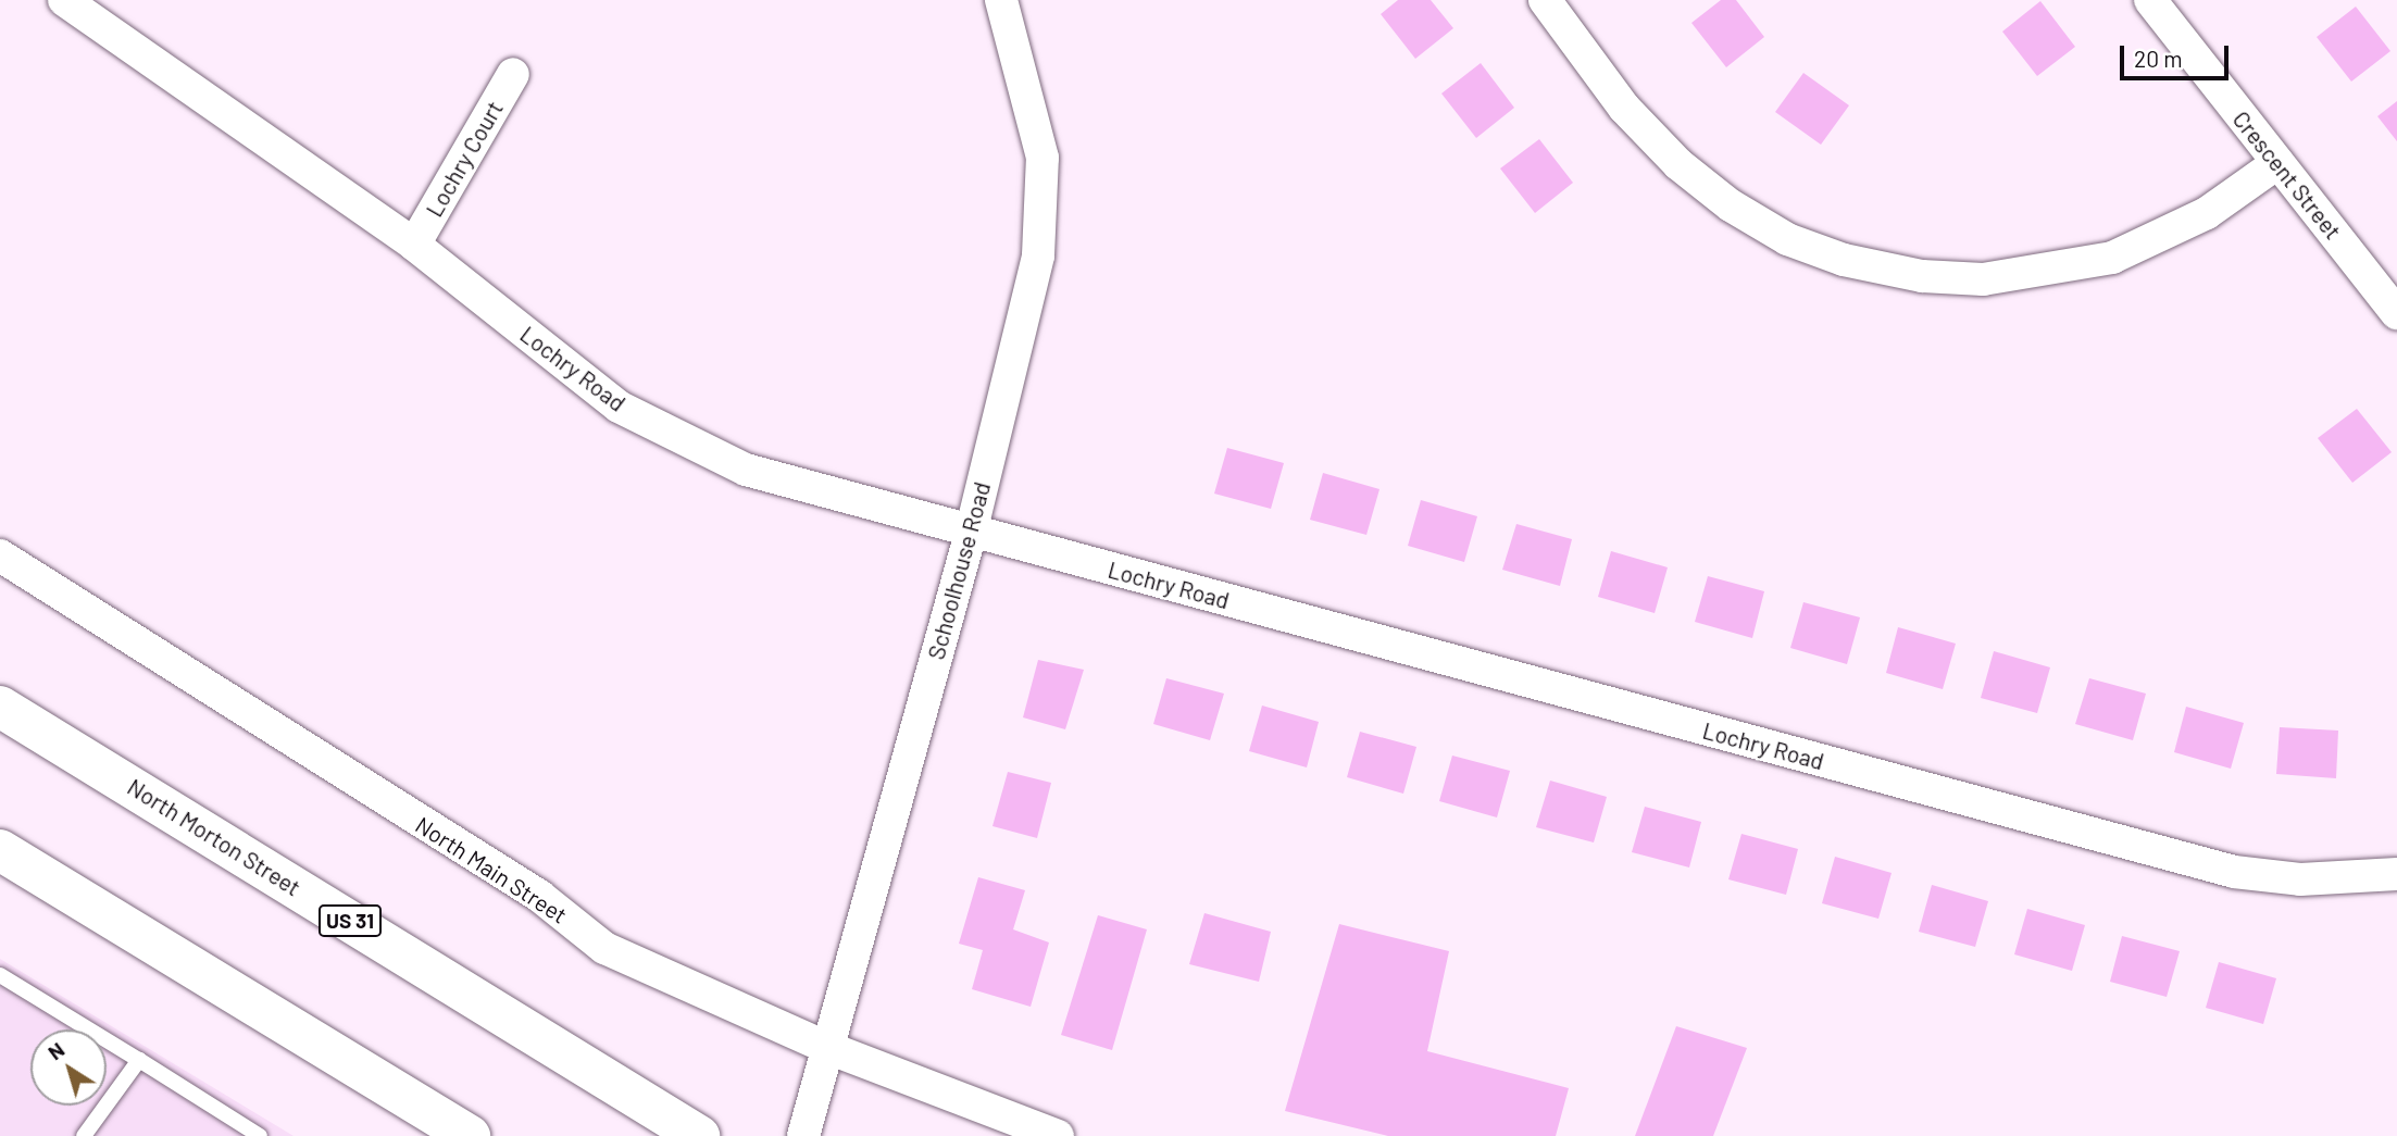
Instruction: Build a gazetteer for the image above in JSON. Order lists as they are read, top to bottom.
{
  "streets": {
    "main road": ["North Morton Street", "US 31"],
    "street": [
      "Lochry Court",
      "Crescent Street",
      "Lochry Road",
      "Schoolhouse Road",
      "North Main Street"
    ]
  },
  "crossings": [
    ["Lochry Court", "Lochry Road"],
    ["Lochry Road", "Schoolhouse Road"],
    ["Schoolhouse Road", "North Main Street"]
  ],
  "scale_bar": "20 m",
  "north": "top left"
}
